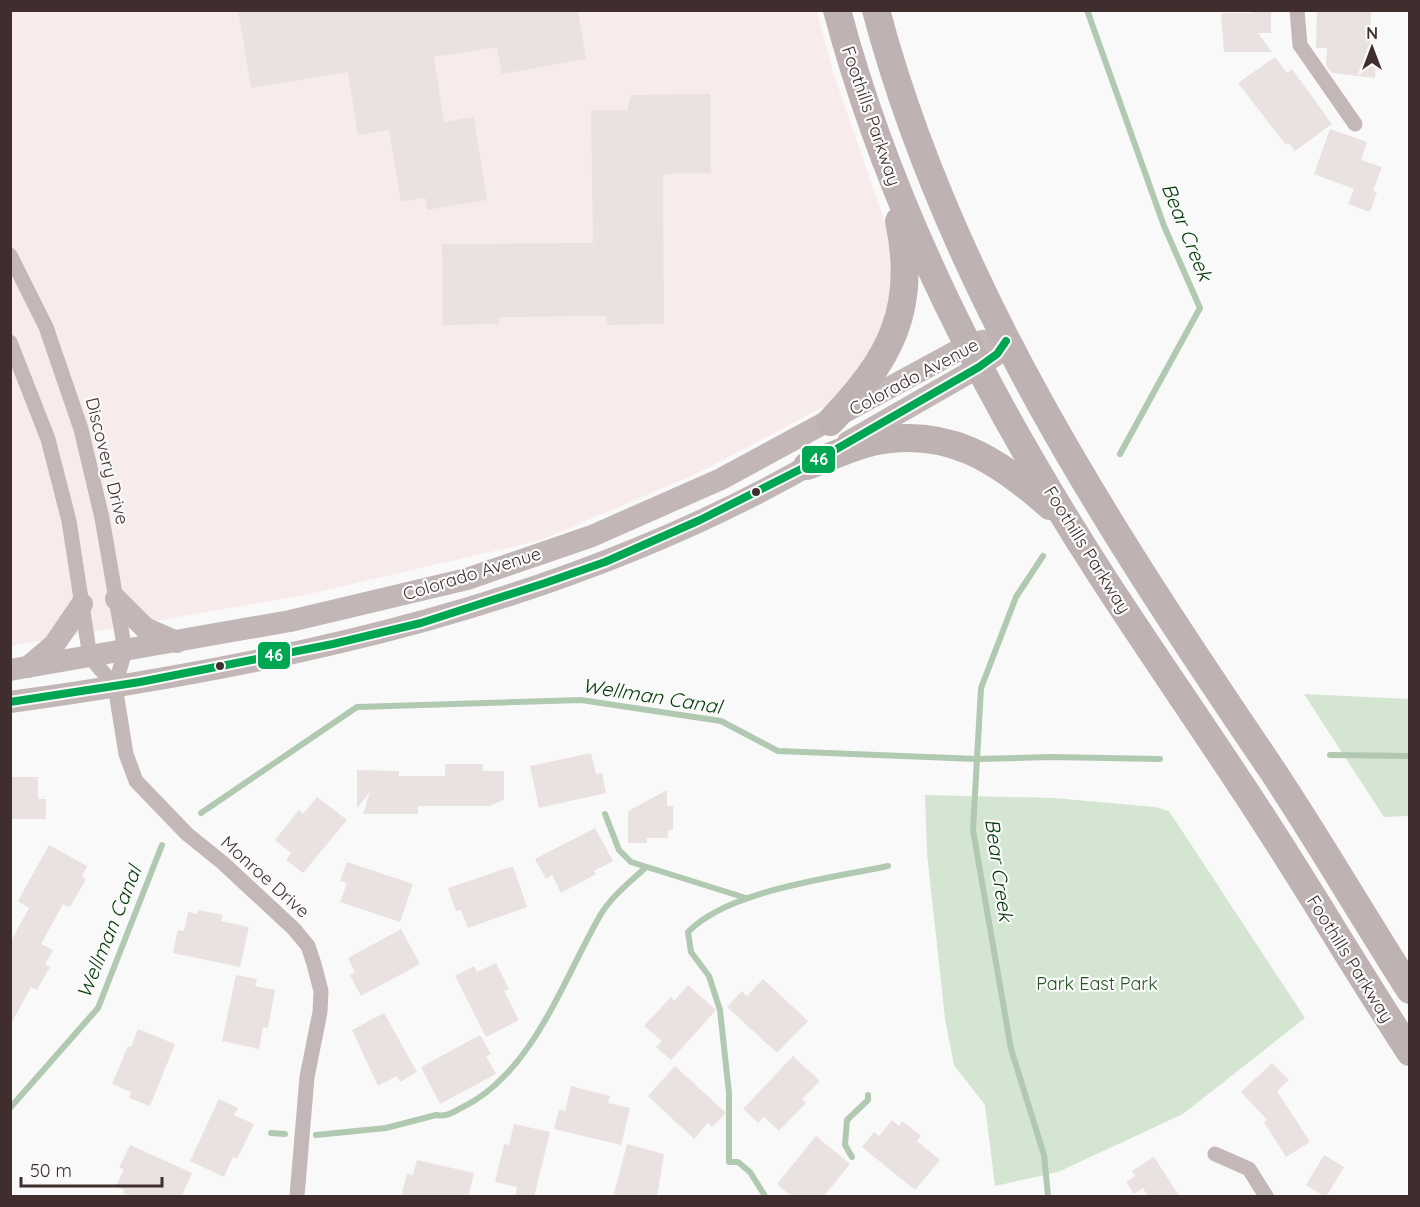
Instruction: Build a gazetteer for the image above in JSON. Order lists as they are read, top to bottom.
{
  "streets": {
    "highway": ["Foothills Parkway"],
    "main road": ["Colorado Avenue"],
    "street": ["Discovery Drive", "Monroe Drive"]
  },
  "crossings": [
    ["Foothills Parkway", "Colorado Avenue"],
    ["Colorado Avenue", "Discovery Drive"],
    ["Colorado Avenue", "Monroe Drive"],
    ["Discovery Drive", "Monroe Drive"]
  ],
  "water": ["Bear Creek", "Wellman Canal"],
  "parks": ["Park East Park"],
  "lines": ["transit line 46"],
  "scale_bar": "50 m",
  "north": "top"
}
